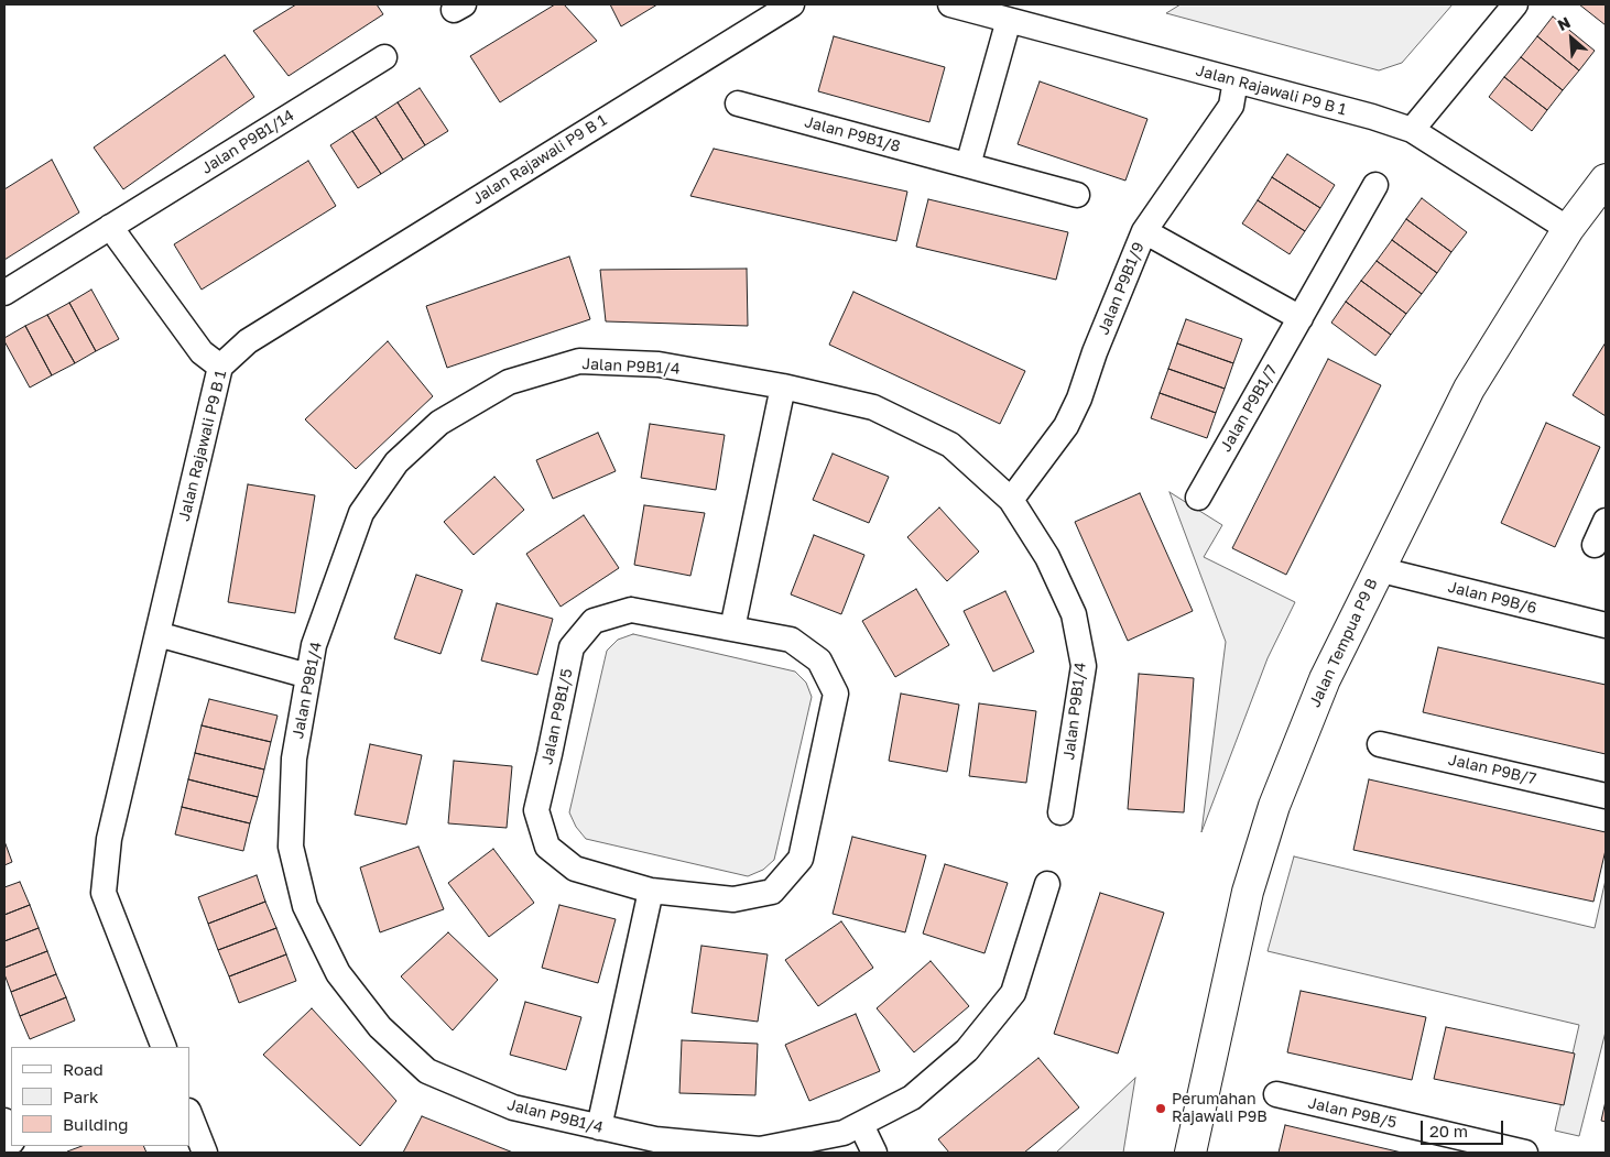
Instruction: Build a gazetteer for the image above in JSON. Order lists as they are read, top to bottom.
{
  "streets": {
    "street": [
      "Jalan Rajawali P9 B 1",
      "Jalan P9B1/8",
      "Jalan P9B1/14",
      "Jalan P9B1/9",
      "Jalan P9B1/4",
      "Jalan P9B1/7",
      "Jalan P9B/6",
      "Jalan Tempua P9 B",
      "Jalan P9B1/5",
      "Jalan P9B/7",
      "Jalan P9B/5"
    ]
  },
  "crossings": [
    ["Jalan Rajawali P9 B 1", "Jalan P9B1/9"],
    ["Jalan Rajawali P9 B 1", "Jalan Tempua P9 B"],
    ["Jalan P9B1/9", "Jalan P9B1/4"],
    ["Jalan P9B/6", "Jalan Tempua P9 B"]
  ],
  "places": ["Perumahan Rajawali P9B"],
  "legend": ["Road", "Park", "Building"],
  "scale_bar": "20 m",
  "north": "top left"
}
